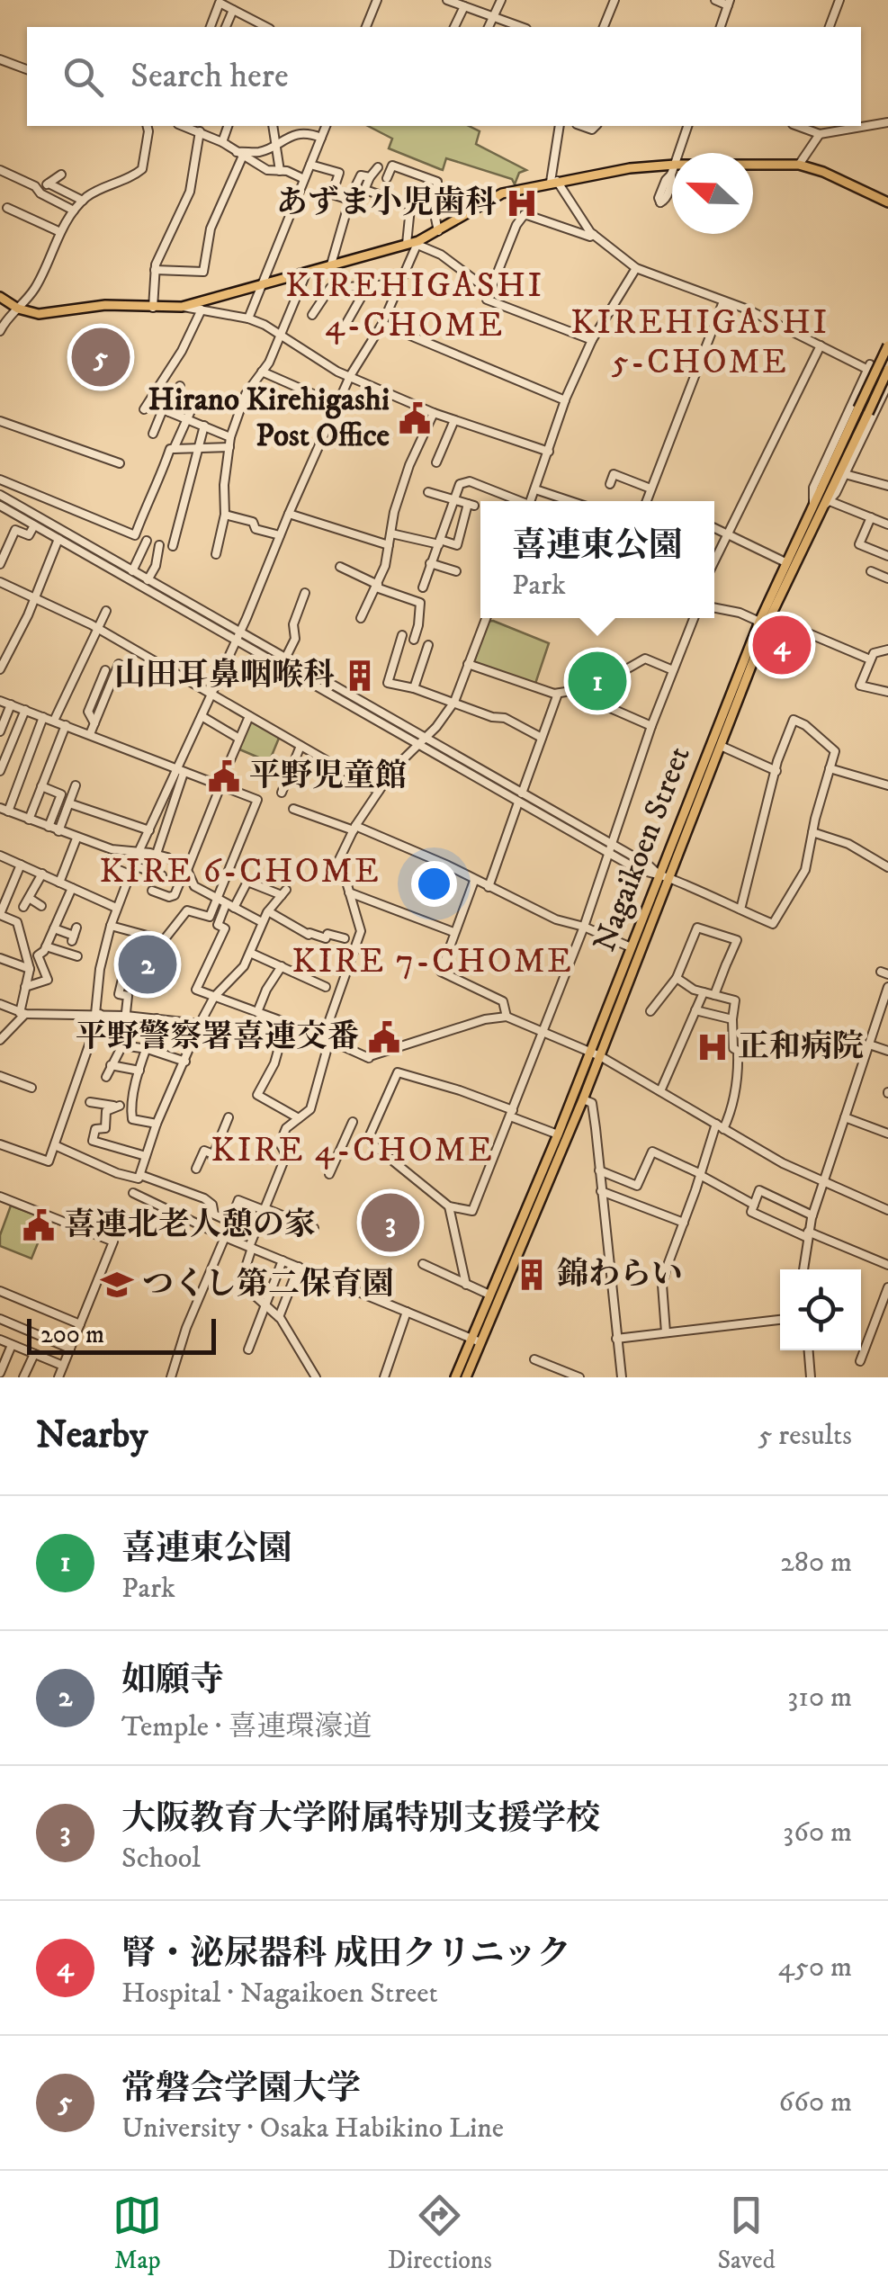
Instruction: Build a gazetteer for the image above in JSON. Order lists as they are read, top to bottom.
{
  "streets": {
    "main road": ["Nagaikoen Street"]
  },
  "districts": [
    "KIREHIGASHI 4-CHOME",
    "KIREHIGASHI 5-CHOME",
    "KIRE 6-CHOME",
    "KIRE 7-CHOME",
    "KIRE 4-CHOME"
  ],
  "places": {
    "hospital": ["あずま小児歯科", "正和病院"],
    "public building": [
      "Hirano Kirehigashi Post Office",
      "平野児童館",
      "平野警察署喜連交番",
      "喜連北老人憩の家"
    ],
    "building": ["山田耳鼻咽喉科", "錦わらい"],
    "school or university": ["つくし第二保育園"]
  },
  "scale_bar": "200 m",
  "north": "left",
  "page": {
    "search": "Search here",
    "pins": [
      "5",
      "4",
      "1",
      "2",
      "3"
    ],
    "popup": ["喜連東公園", "Park"],
    "scale": "200 m",
    "heading": ["Nearby", "5 results"],
    "list": [
      {
        "mark": "1",
        "name": "喜連東公園",
        "note": "Park",
        "value": "280 m"
      },
      {
        "mark": "2",
        "name": "如願寺",
        "note": "Temple · 喜連環濠道",
        "value": "310 m"
      },
      {
        "mark": "3",
        "name": "大阪教育大学附属特別支援学校",
        "note": "School",
        "value": "360 m"
      },
      {
        "mark": "4",
        "name": "腎・泌尿器科 成田クリニック",
        "note": "Hospital · Nagaikoen Street",
        "value": "450 m"
      },
      {
        "mark": "5",
        "name": "常磐会学園大学",
        "note": "University · Osaka Habikino Line",
        "value": "660 m"
      }
    ],
    "nav": ["Map", "Directions", "Saved"]
  }
}
